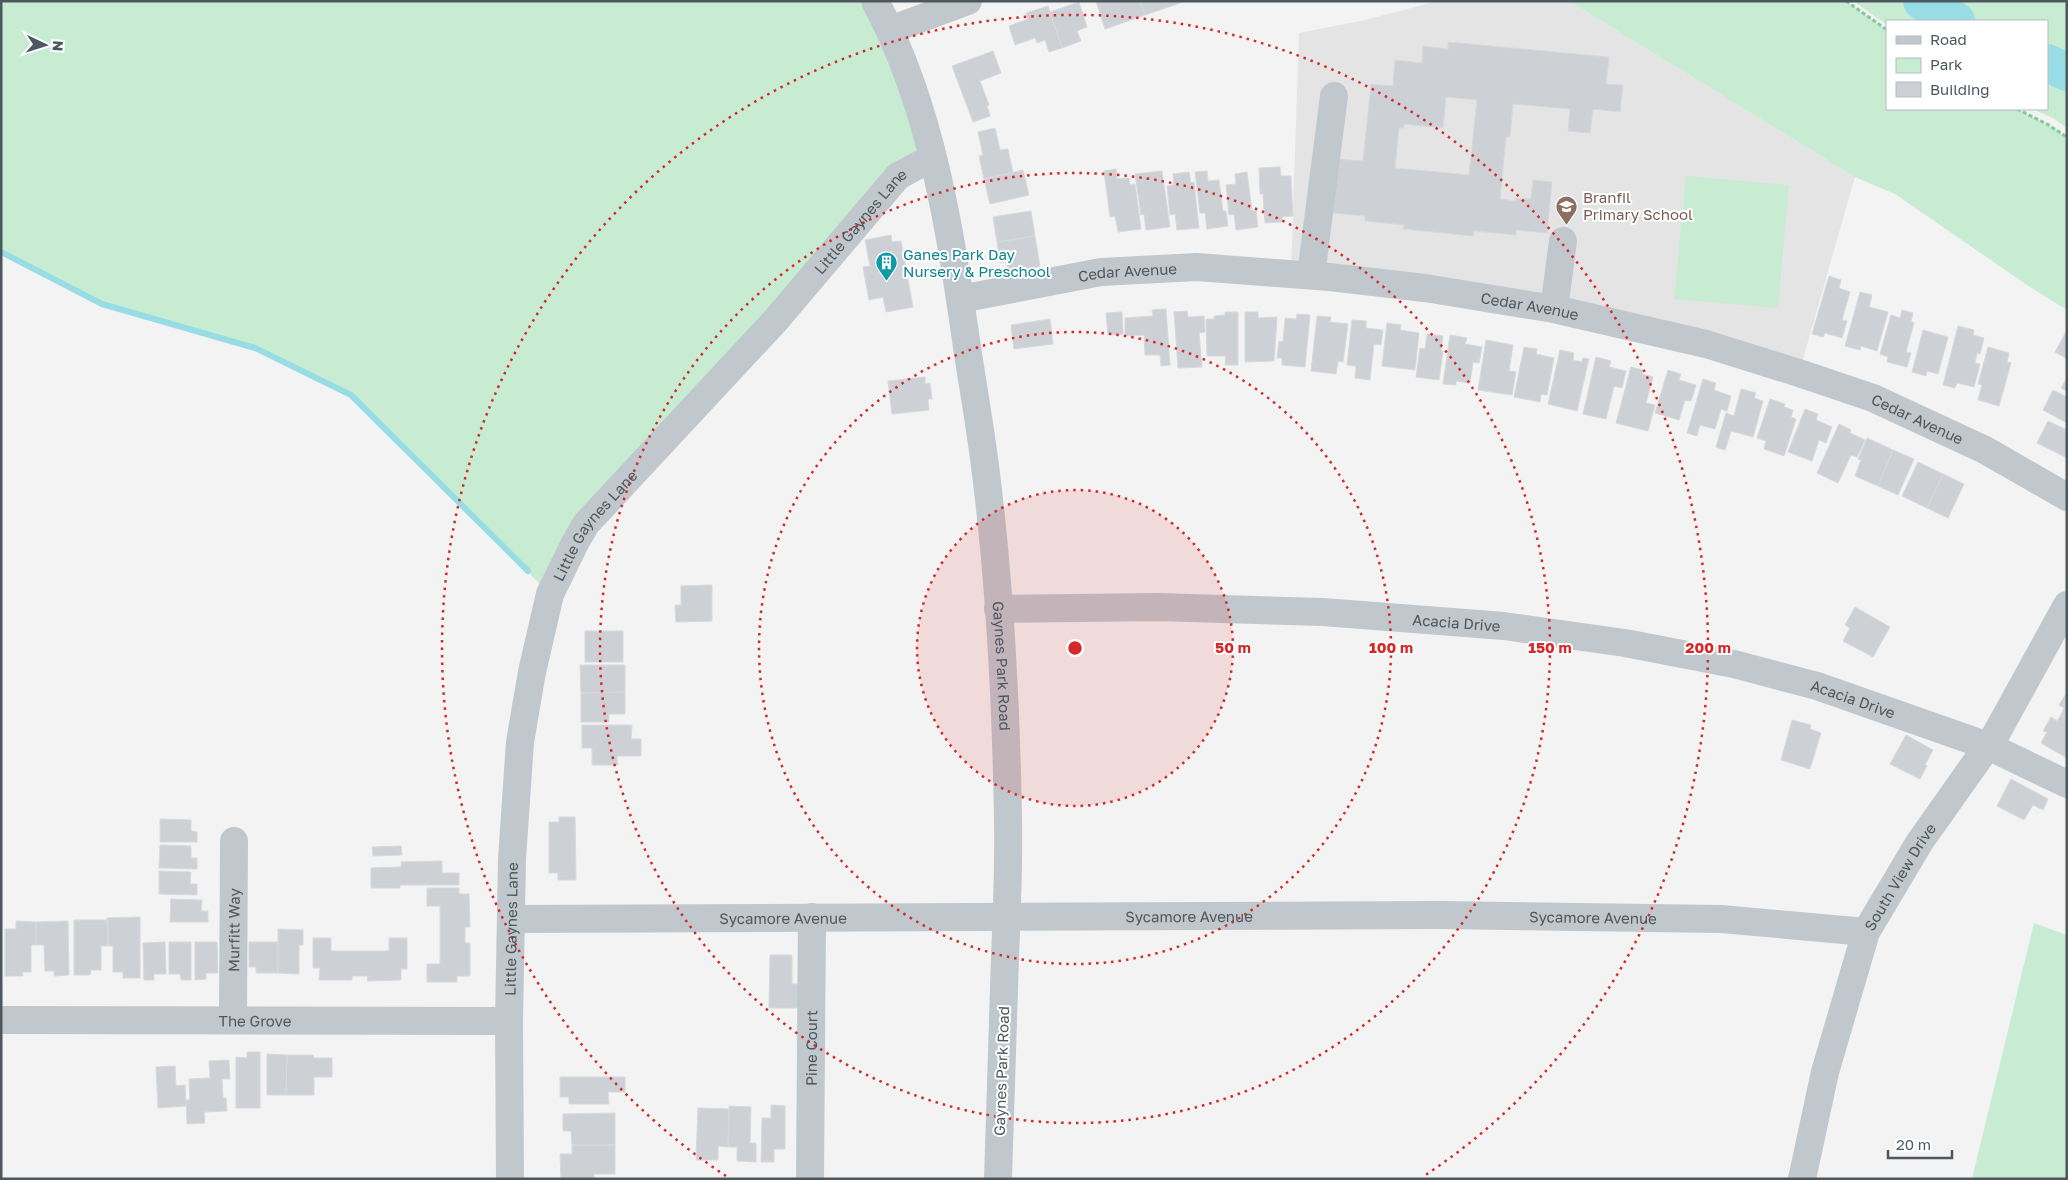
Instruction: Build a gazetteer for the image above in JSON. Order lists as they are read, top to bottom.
{
  "streets": {
    "street": [
      "Little Gaynes Lane",
      "Cedar Avenue",
      "Acacia Drive",
      "Gaynes Park Road",
      "South View Drive",
      "Sycamore Avenue",
      "Murfitt Way",
      "The Grove",
      "Pine Court"
    ]
  },
  "crossings": [
    ["Little Gaynes Lane", "Gaynes Park Road"],
    ["Little Gaynes Lane", "Sycamore Avenue"],
    ["Little Gaynes Lane", "The Grove"],
    ["Cedar Avenue", "Gaynes Park Road"],
    ["Acacia Drive", "Gaynes Park Road"],
    ["Acacia Drive", "South View Drive"],
    ["Gaynes Park Road", "Sycamore Avenue"],
    ["South View Drive", "Sycamore Avenue"],
    ["Sycamore Avenue", "Pine Court"],
    ["Murfitt Way", "The Grove"]
  ],
  "places": {
    "school or university": ["Branfil Primary School"],
    "building": ["Ganes Park Day Nursery & Preschool"]
  },
  "legend": ["Road", "Park", "Building"],
  "scale_bar": "20 m",
  "north": "right",
  "rings": [
    "50 m",
    "100 m",
    "150 m",
    "200 m"
  ]
}
